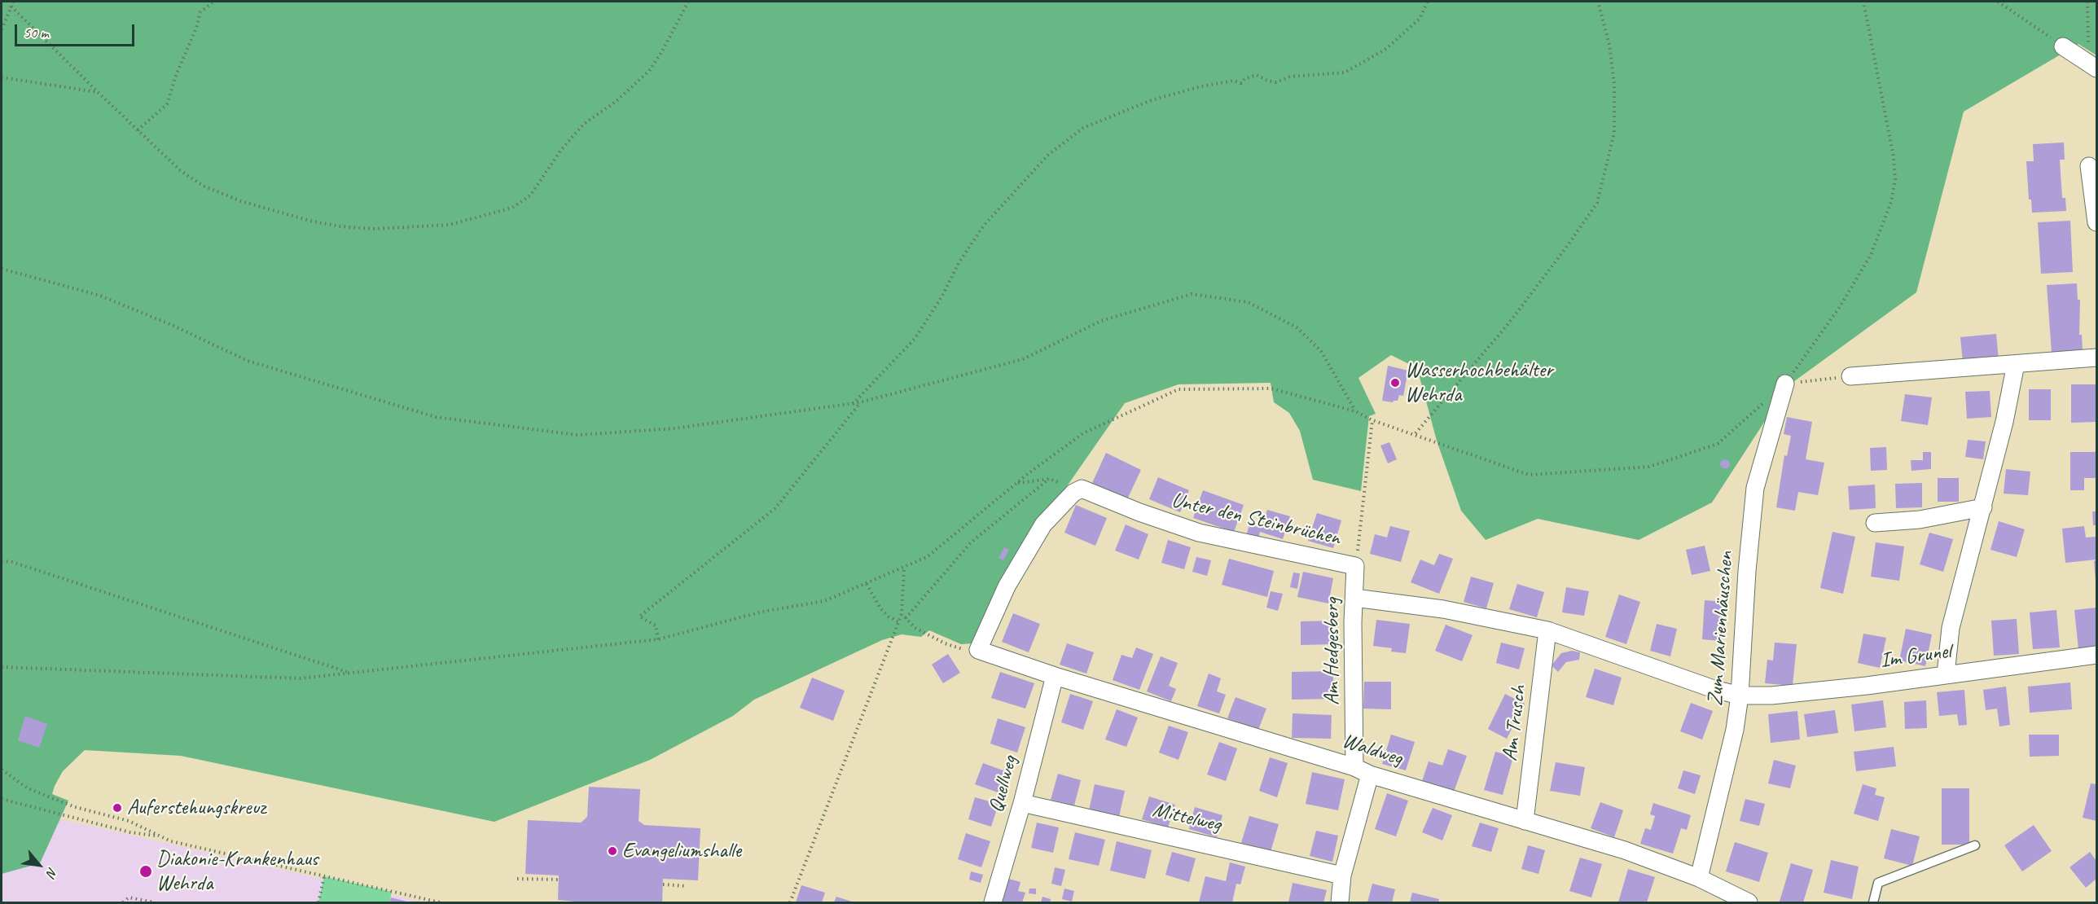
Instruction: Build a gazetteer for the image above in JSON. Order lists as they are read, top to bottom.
{
  "streets": {
    "street": [
      "Unter den Steinbrüchen",
      "Zum Marienhäuschen",
      "Am Hedgesberg",
      "Im Grunel",
      "Am Trusch",
      "Waldweg",
      "Quellweg",
      "Mittelweg"
    ]
  },
  "crossings": [
    ["Unter den Steinbrüchen", "Am Hedgesberg"],
    ["Unter den Steinbrüchen", "Waldweg"],
    ["Zum Marienhäuschen", "Im Grunel"],
    ["Zum Marienhäuschen", "Waldweg"],
    ["Am Hedgesberg", "Waldweg"],
    ["Am Trusch", "Waldweg"],
    ["Waldweg", "Quellweg"],
    ["Quellweg", "Mittelweg"]
  ],
  "places": [
    "Wasserhochbehälter Wehrda",
    "Auferstehungskreuz",
    "Evangeliumshalle",
    "Diakonie-Krankenhaus Wehrda"
  ],
  "scale_bar": "50 m",
  "north": "bottom right"
}
